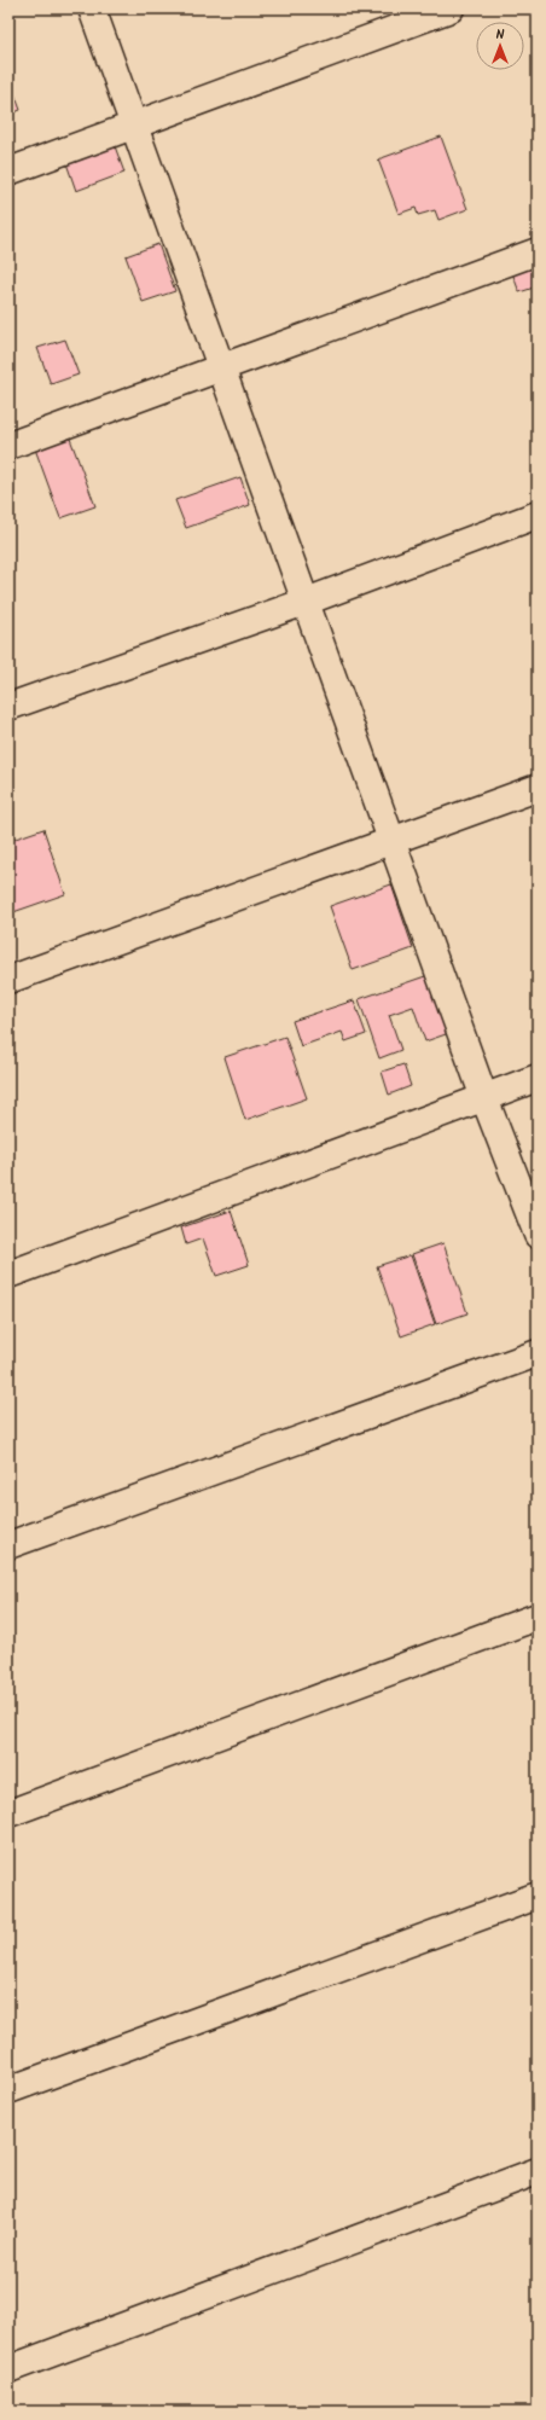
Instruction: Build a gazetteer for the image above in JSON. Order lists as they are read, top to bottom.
{
  "north": "top"
}
